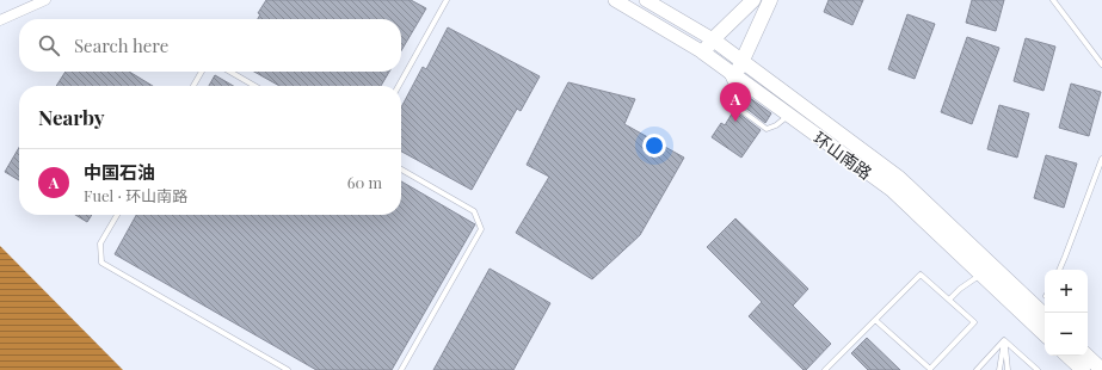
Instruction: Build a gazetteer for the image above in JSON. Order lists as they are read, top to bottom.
{
  "streets": {
    "main road": ["环山南路"]
  },
  "page": {
    "search": "Search here",
    "pins": "A",
    "heading": "Nearby",
    "list": [
      {
        "mark": "A",
        "name": "中国石油",
        "note": "Fuel · 环山南路",
        "value": "60 m"
      }
    ],
    "map_buttons": ["+", "−"]
  }
}
